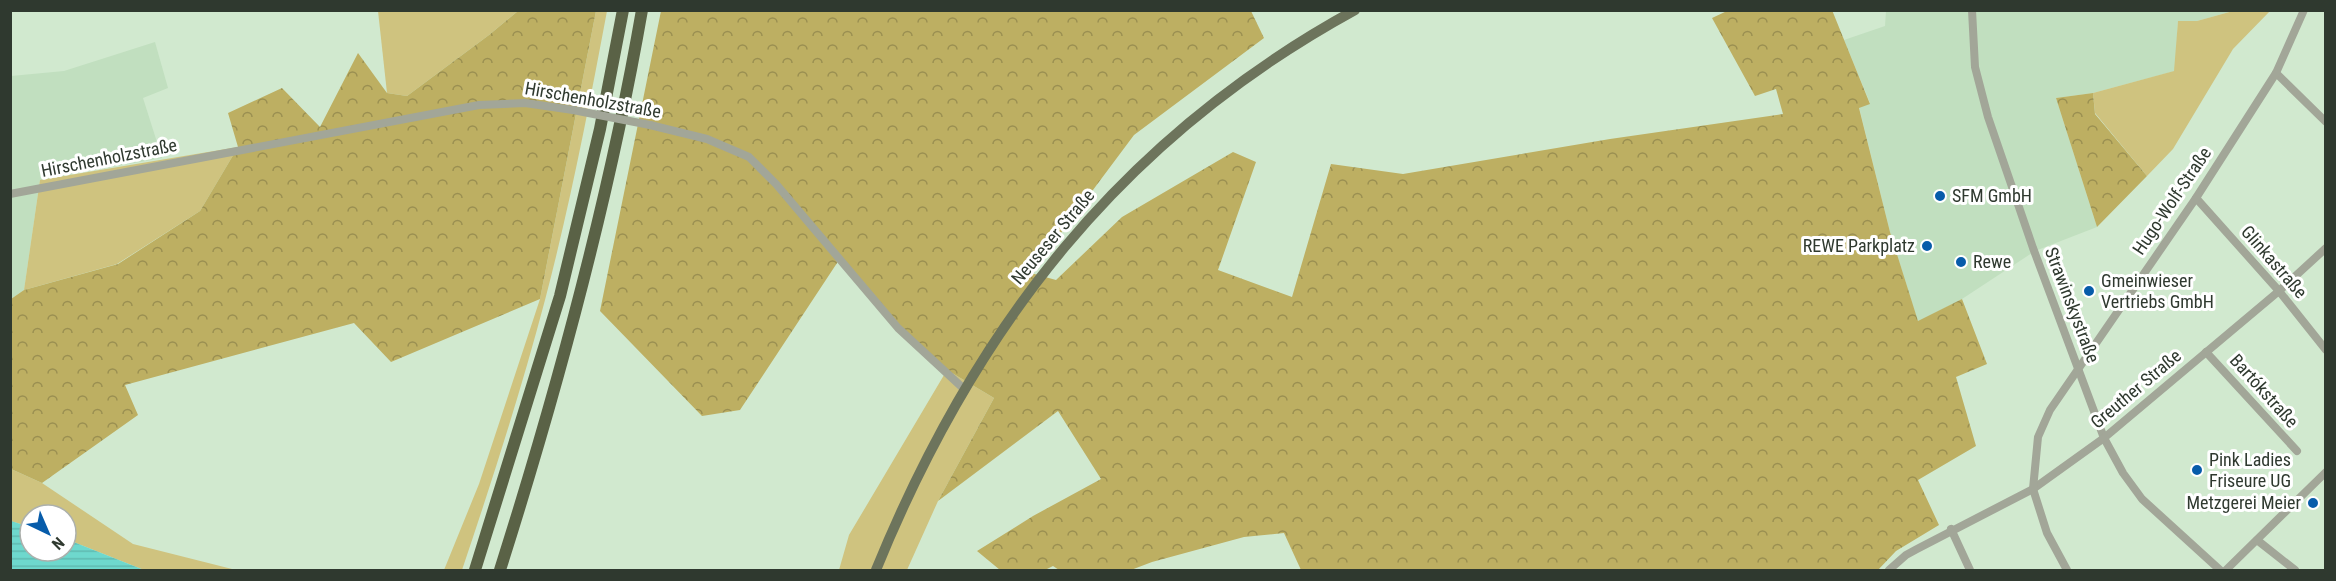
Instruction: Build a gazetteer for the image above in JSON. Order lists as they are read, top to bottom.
{
  "streets": {
    "main road": ["Neuseser Straße"],
    "street": [
      "Hirschenholzstraße",
      "Hugo-Wolf-Straße",
      "Glinkastraße",
      "Strawinskystraße",
      "Greuther Straße",
      "Bartókstraße"
    ]
  },
  "crossings": [
    ["Hirschenholzstraße", "Neuseser Straße"],
    ["Hugo-Wolf-Straße", "Glinkastraße"],
    ["Hugo-Wolf-Straße", "Strawinskystraße"],
    ["Hugo-Wolf-Straße", "Greuther Straße"],
    ["Glinkastraße", "Greuther Straße"],
    ["Strawinskystraße", "Greuther Straße"],
    ["Greuther Straße", "Bartókstraße"]
  ],
  "places": [
    "SFM GmbH",
    "REWE Parkplatz",
    "Rewe",
    "Gmeinwieser Vertriebs GmbH",
    "Pink Ladies Friseure UG",
    "Metzgerei Meier"
  ],
  "north": "bottom right"
}
